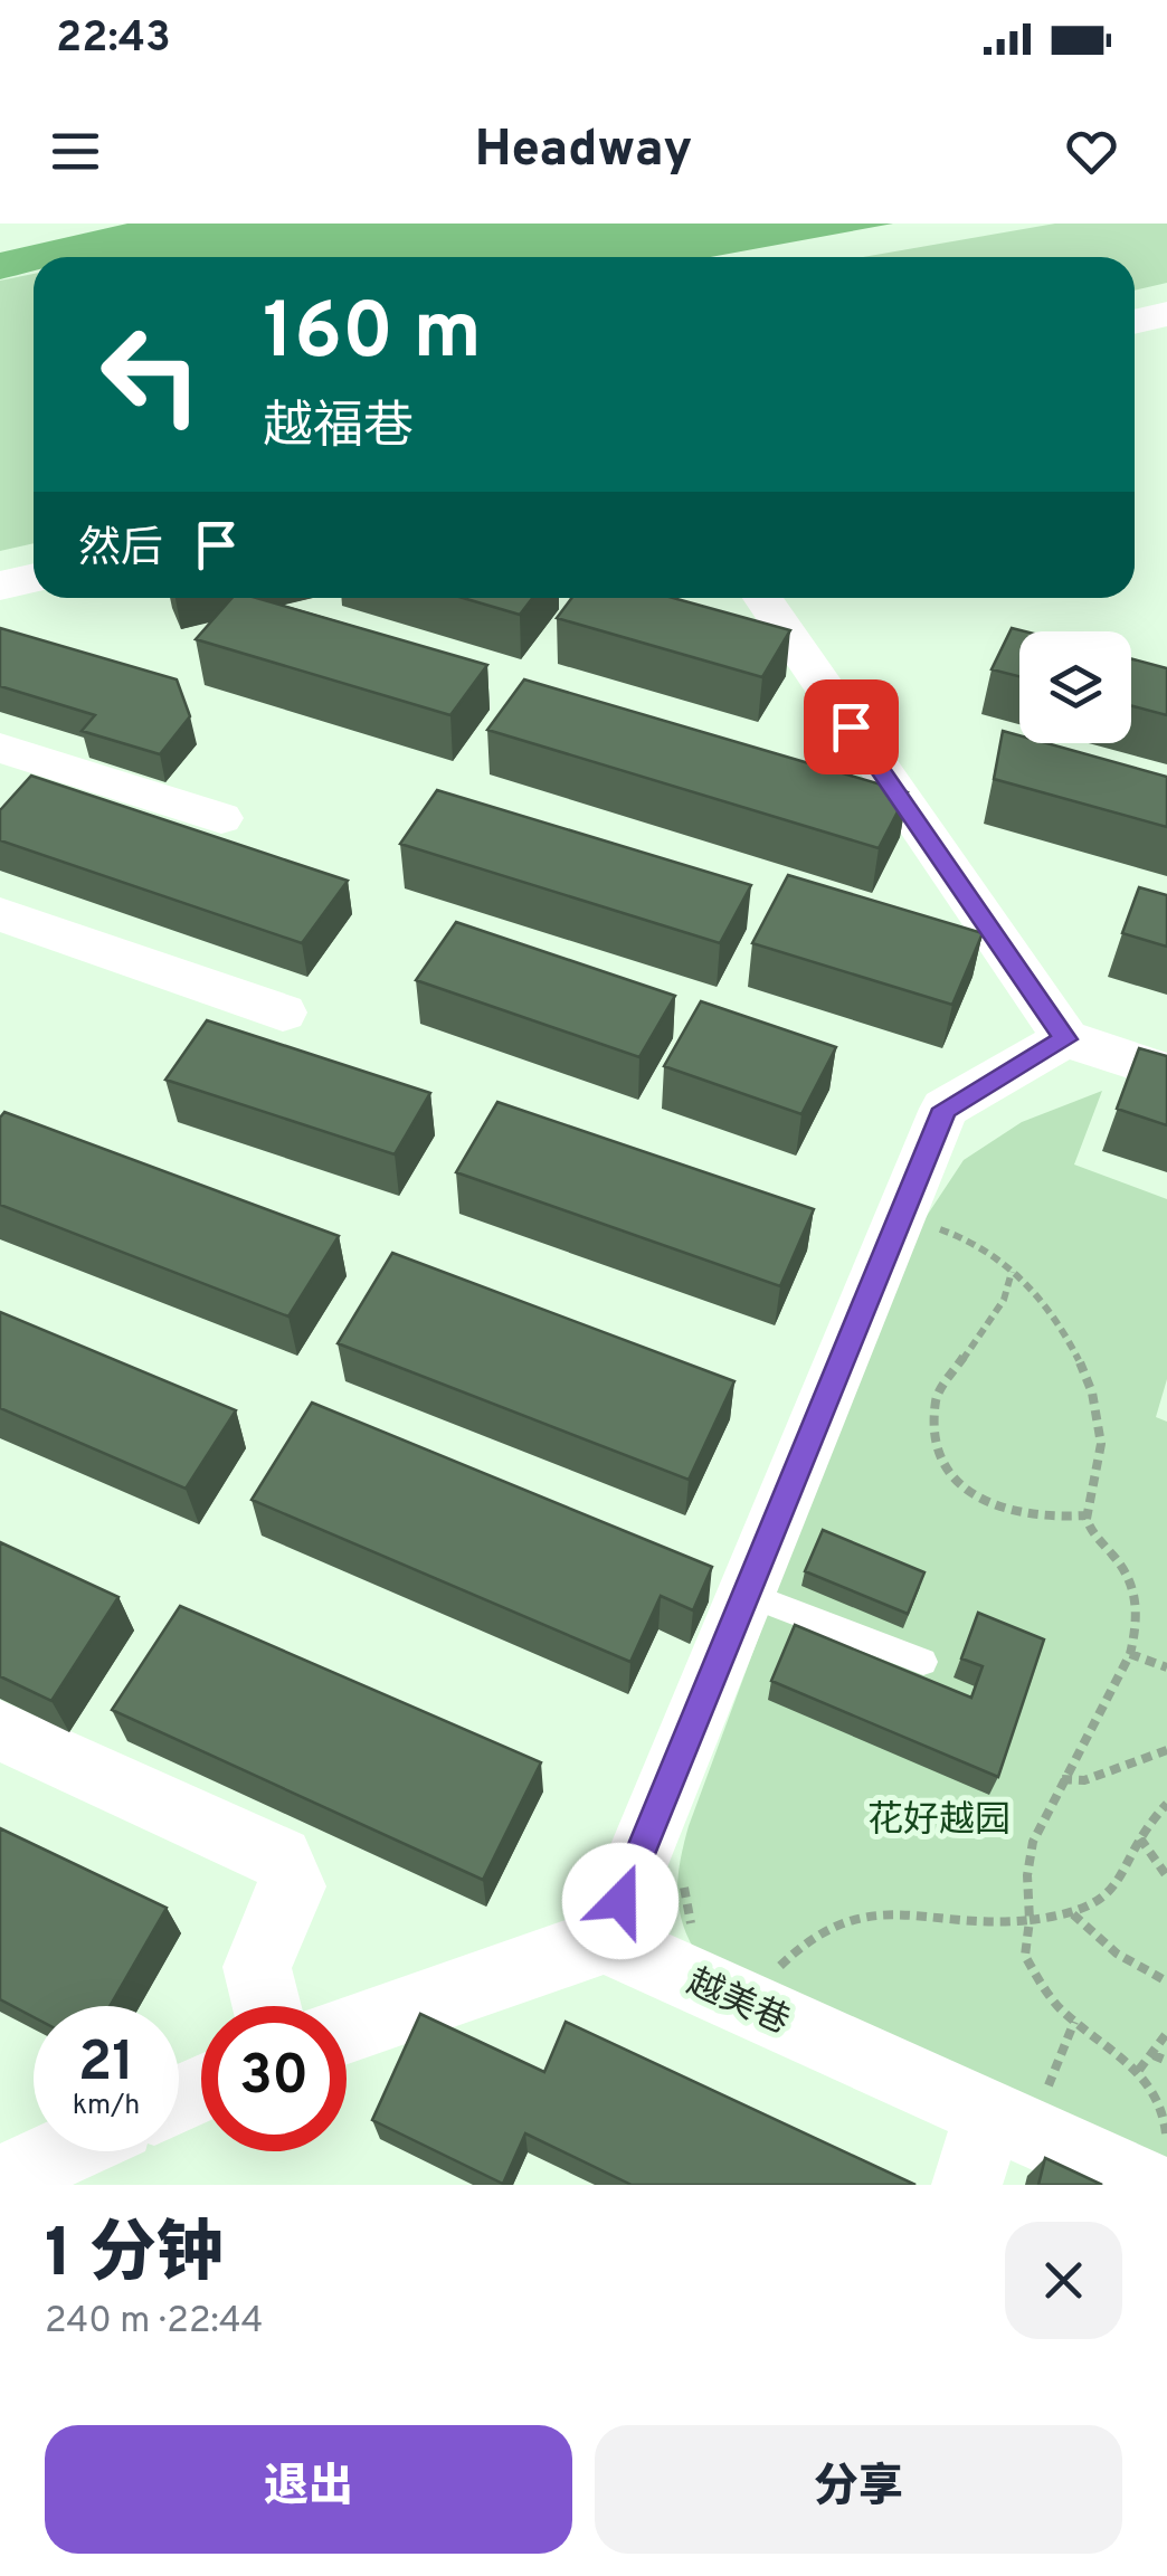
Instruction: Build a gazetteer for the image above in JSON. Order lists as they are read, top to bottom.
{
  "streets": {
    "street": ["越美巷"]
  },
  "parks": ["花好越园"],
  "page": {
    "status": "22:43",
    "header": "Headway",
    "turn": ["160 m", "越福巷"],
    "then": "然后",
    "speed": "21 km/h",
    "limit": "30",
    "heading": ["1 分钟", "240 m · 22:44"],
    "buttons": ["退出", "分享"]
  }
}
